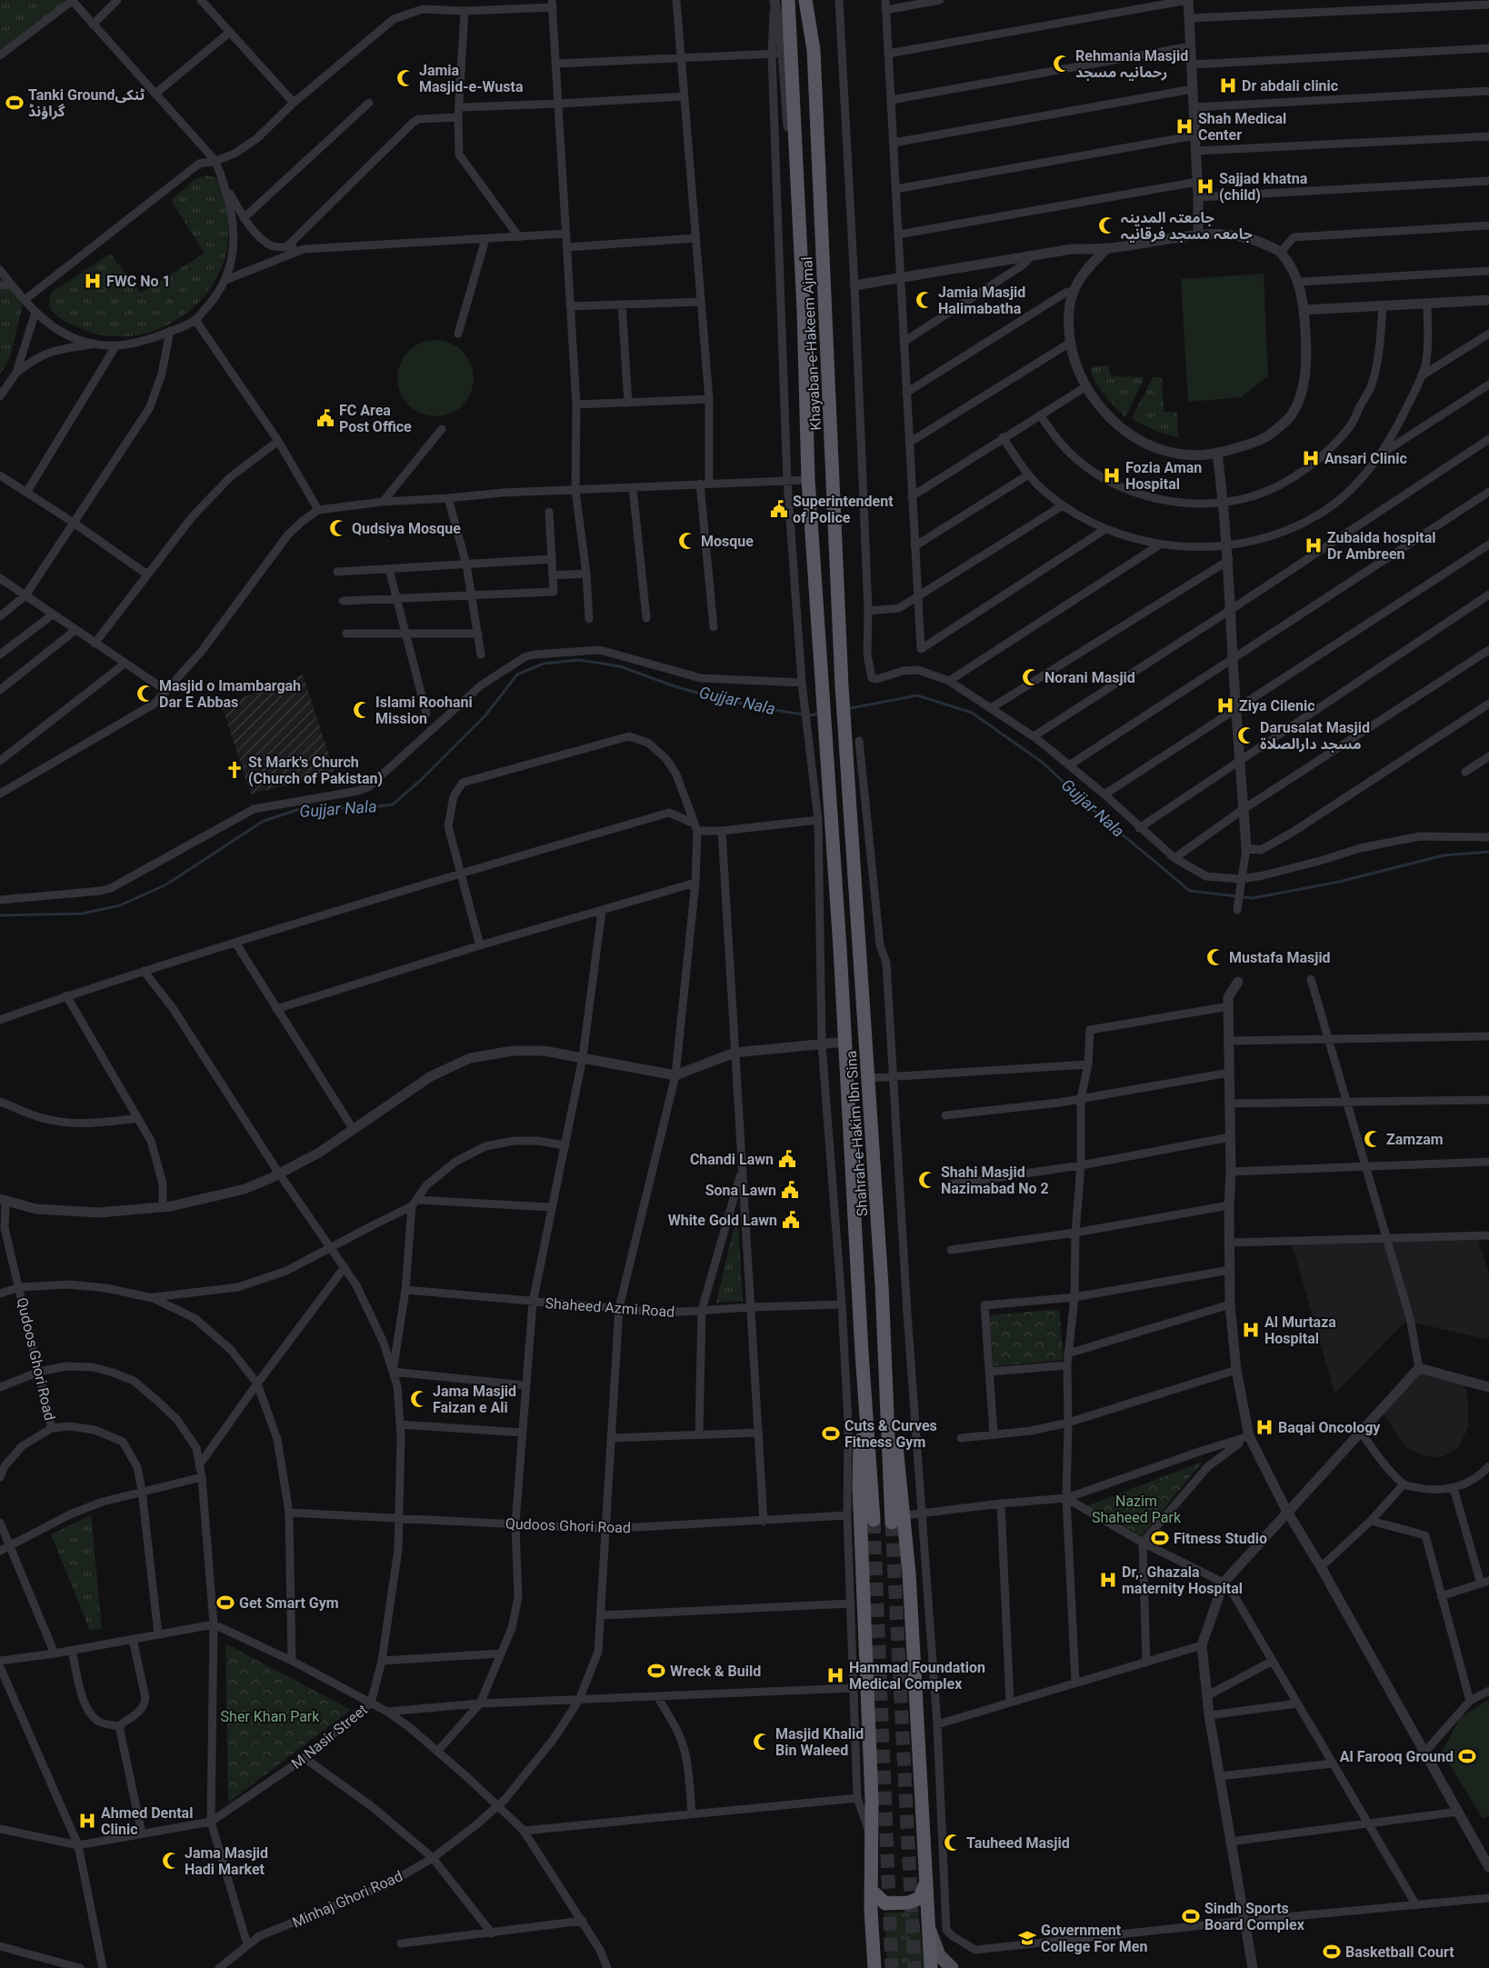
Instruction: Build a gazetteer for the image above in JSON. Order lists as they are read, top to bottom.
{
  "streets": {
    "highway": ["Khayaban-e-Hakeem Ajmal", "Shahrah-e-Hakim Ibn Sina"],
    "street": [
      "Shaheed Azmi Road",
      "Qudoos Ghori Road",
      "M Nasir Street",
      "Minhaj Ghori Road"
    ]
  },
  "crossings": [
    ["Khayaban-e-Hakeem Ajmal", "Shahrah-e-Hakim Ibn Sina"],
    ["Shaheed Azmi Road", "Minhaj Ghori Road"],
    ["Qudoos Ghori Road", "Minhaj Ghori Road"],
    ["M Nasir Street", "Minhaj Ghori Road"]
  ],
  "water": ["Gujjar Nala"],
  "parks": ["Nazim Shaheed Park", "Sher Khan Park"],
  "places": {
    "mosque": [
      "Rehmania Masjid رحمانیہ مسجد",
      "Jamia Masjid-e-Wusta",
      "جامعتہ المدینہ جامعہ مسجد فرقانیہ",
      "Jamia Masjid Halimabatha",
      "Qudsiya Mosque",
      "Mosque",
      "Norani Masjid",
      "Masjid o Imambargah Dar E Abbas",
      "Islami Roohani Mission",
      "Darusalat Masjid مسجد دارالصلاة",
      "Mustafa Masjid",
      "Zamzam",
      "Shahi Masjid Nazimabad No 2",
      "Jama Masjid Faizan e Ali",
      "Masjid Khalid Bin Waleed",
      "Tauheed Masjid",
      "Jama Masjid Hadi Market"
    ],
    "hospital": [
      "Dr abdali clinic",
      "Shah Medical Center",
      "Sajjad khatna (child)",
      "FWC No 1",
      "Ansari Clinic",
      "Fozia Aman Hospital",
      "Zubaida hospital Dr Ambreen",
      "Ziya Cilenic",
      "Al Murtaza Hospital",
      "Baqai Oncology",
      "Dr,. Ghazala maternity Hospital",
      "Hammad Foundation Medical Complex",
      "Ahmed Dental Clinic"
    ],
    "sports": [
      "Tanki Groundٹنکی گراؤنڈ",
      "Cuts & Curves Fitness Gym",
      "Fitness Studio",
      "Get Smart Gym",
      "Wreck & Build",
      "Al Farooq Ground",
      "Sindh Sports Board Complex",
      "Basketball Court"
    ],
    "public building": [
      "FC Area Post Office",
      "Superintendent of Police",
      "Chandi Lawn",
      "Sona Lawn",
      "White Gold Lawn"
    ],
    "church": ["St Mark's Church (Church of Pakistan)"],
    "school or university": ["Government College For Men"]
  }
}
